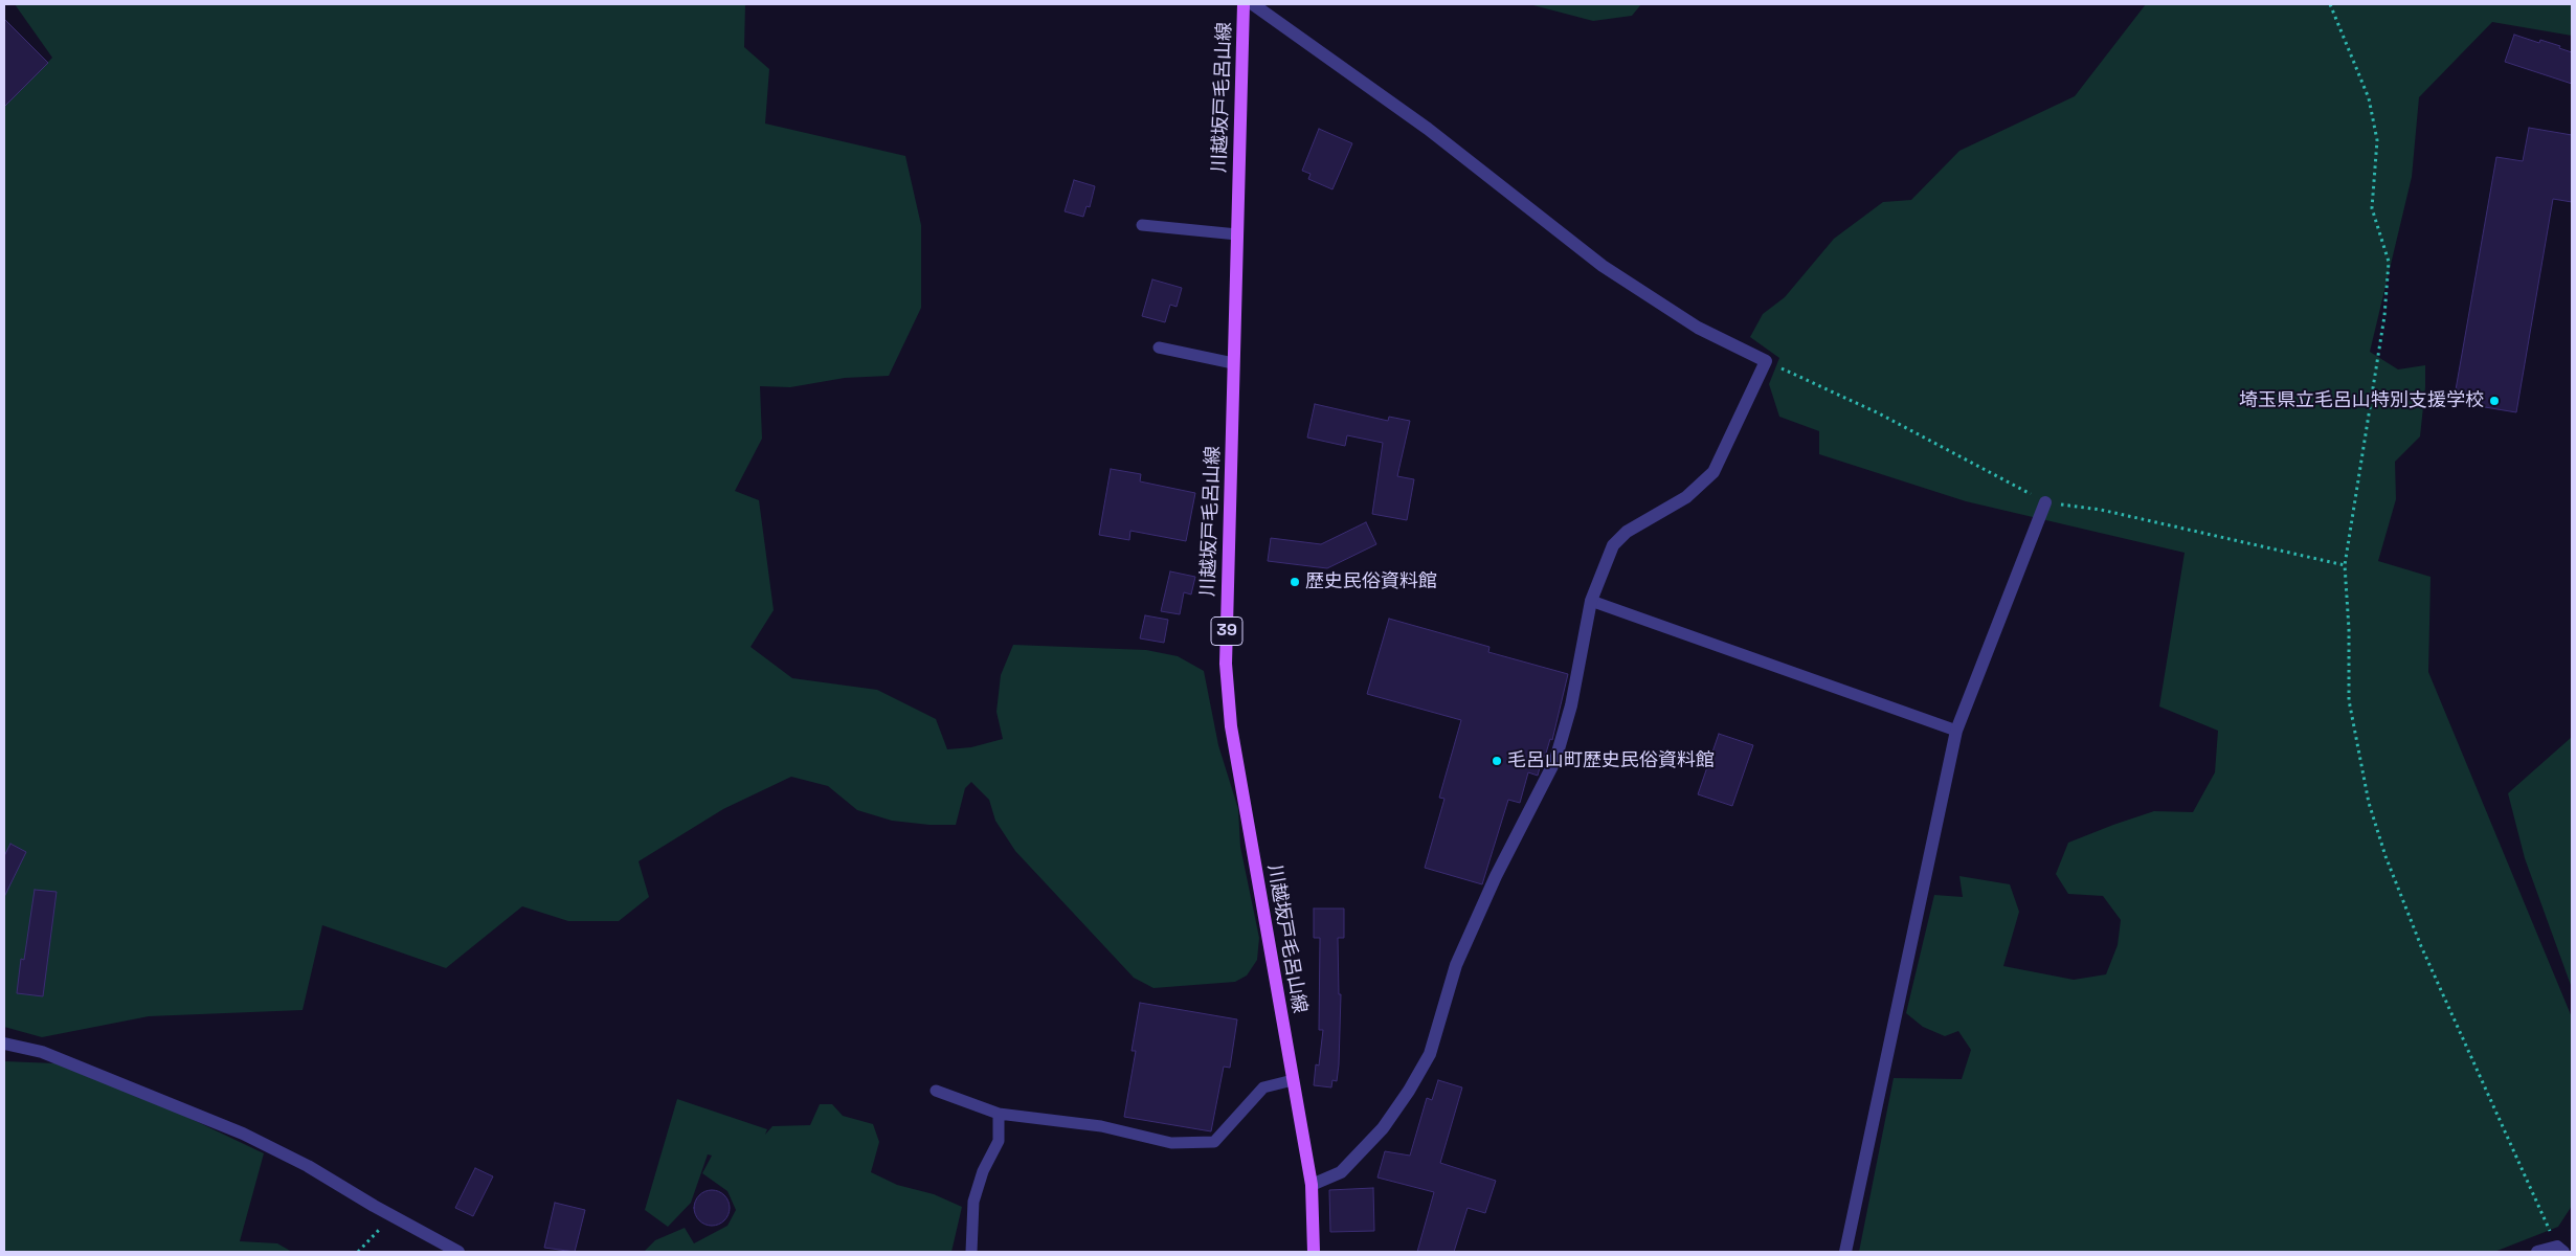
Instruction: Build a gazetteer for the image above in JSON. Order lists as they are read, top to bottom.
{
  "streets": {
    "main road": ["川越坂戸毛呂山線", "39"]
  },
  "places": ["埼玉県立毛呂山特別支援学校", "歴史民俗資料館", "毛呂山町歴史民俗資料館"]
}
